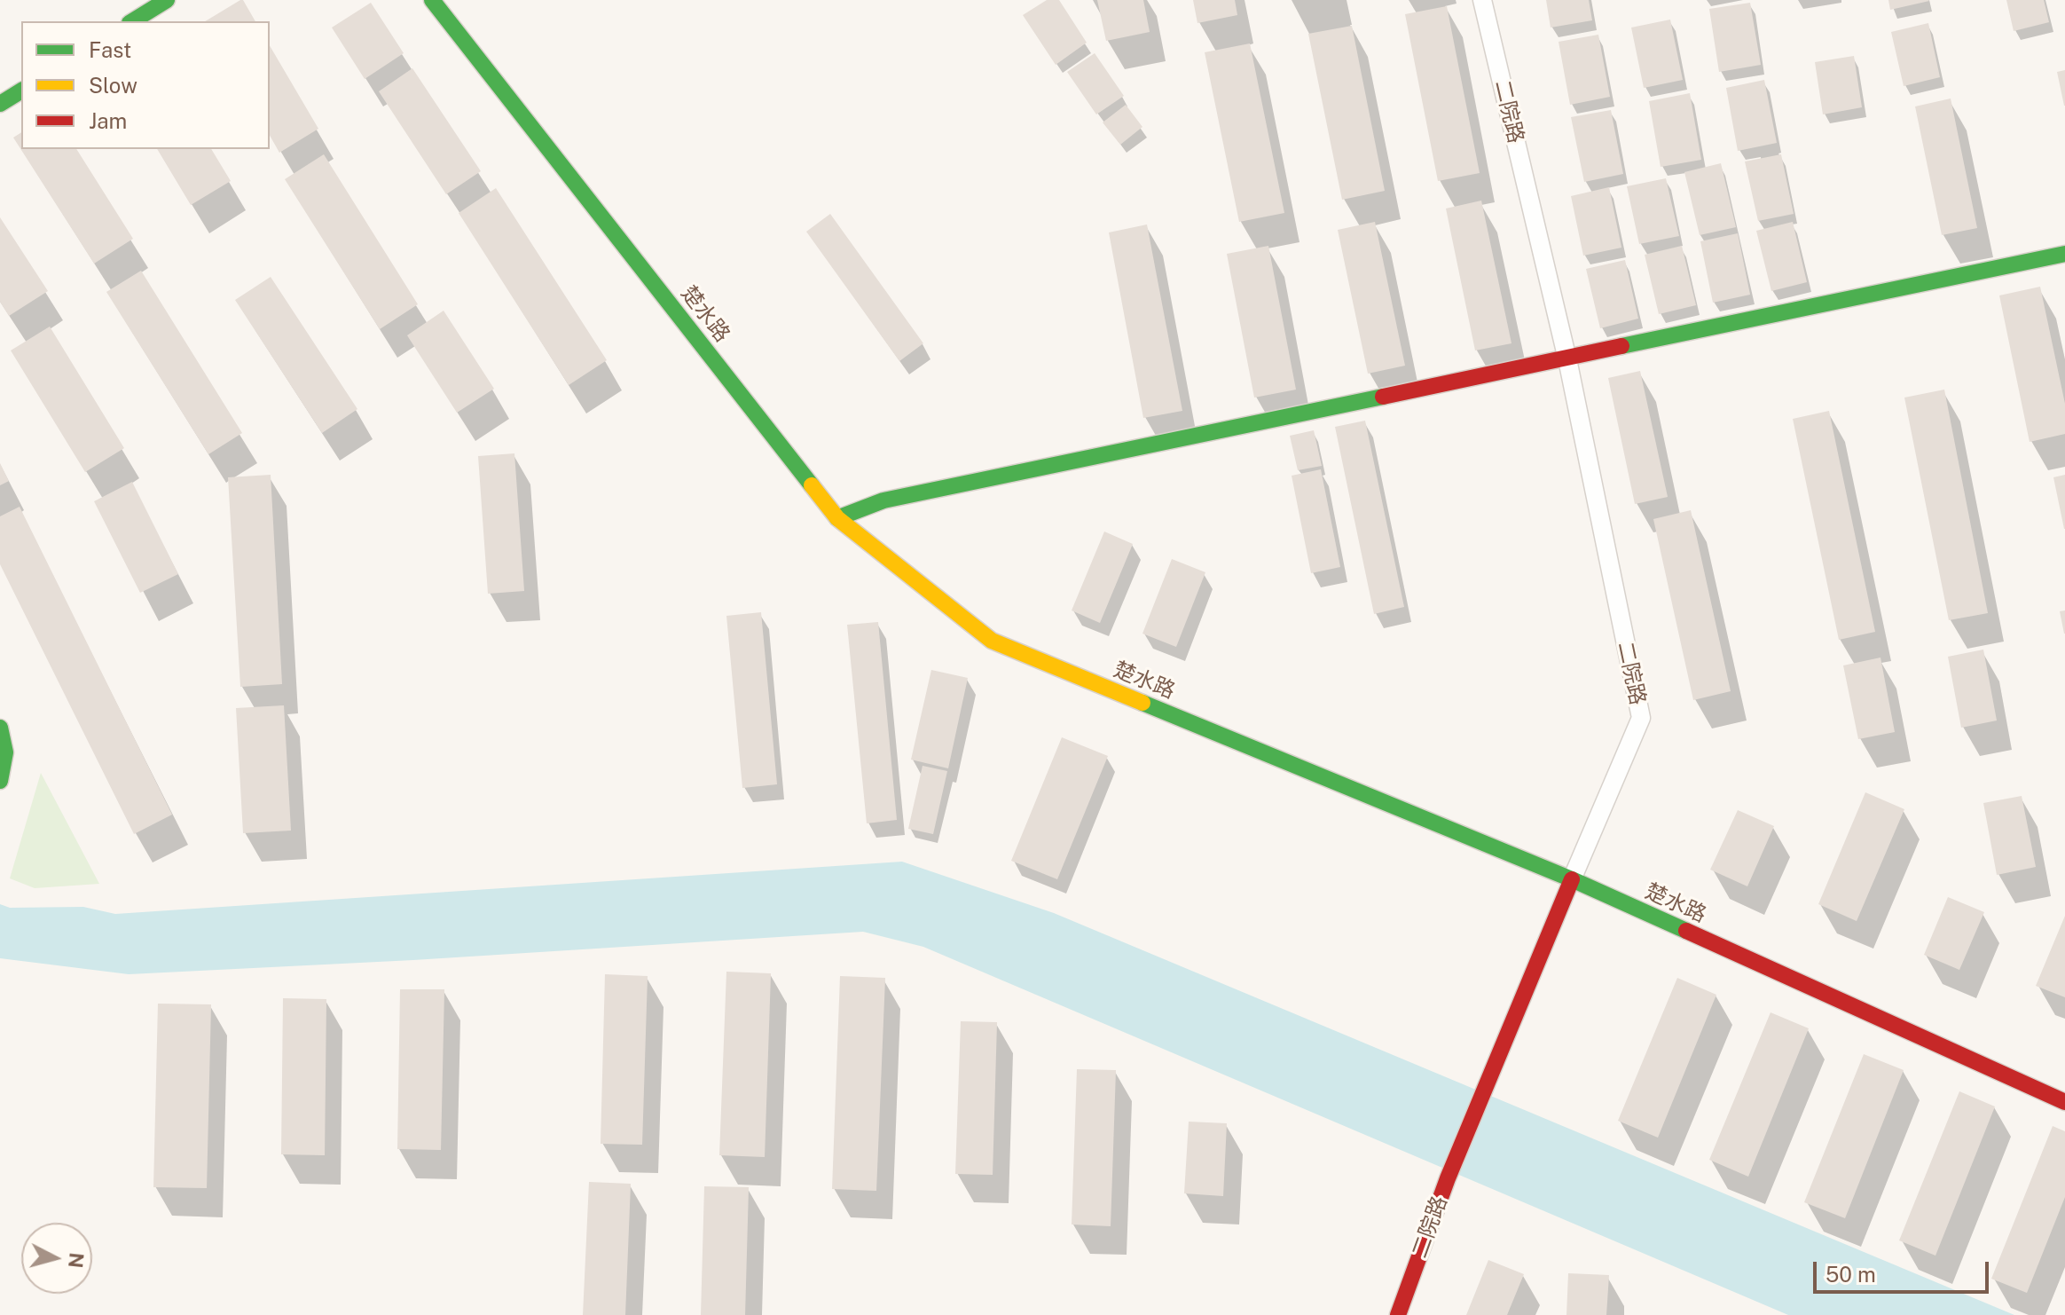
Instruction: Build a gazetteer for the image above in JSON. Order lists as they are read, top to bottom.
{
  "streets": {
    "main road": ["二院路", "楚水路"]
  },
  "crossings": [
    ["二院路", "楚水路"]
  ],
  "legend": ["Fast", "Slow", "Jam"],
  "scale_bar": "50 m",
  "north": "right"
}
